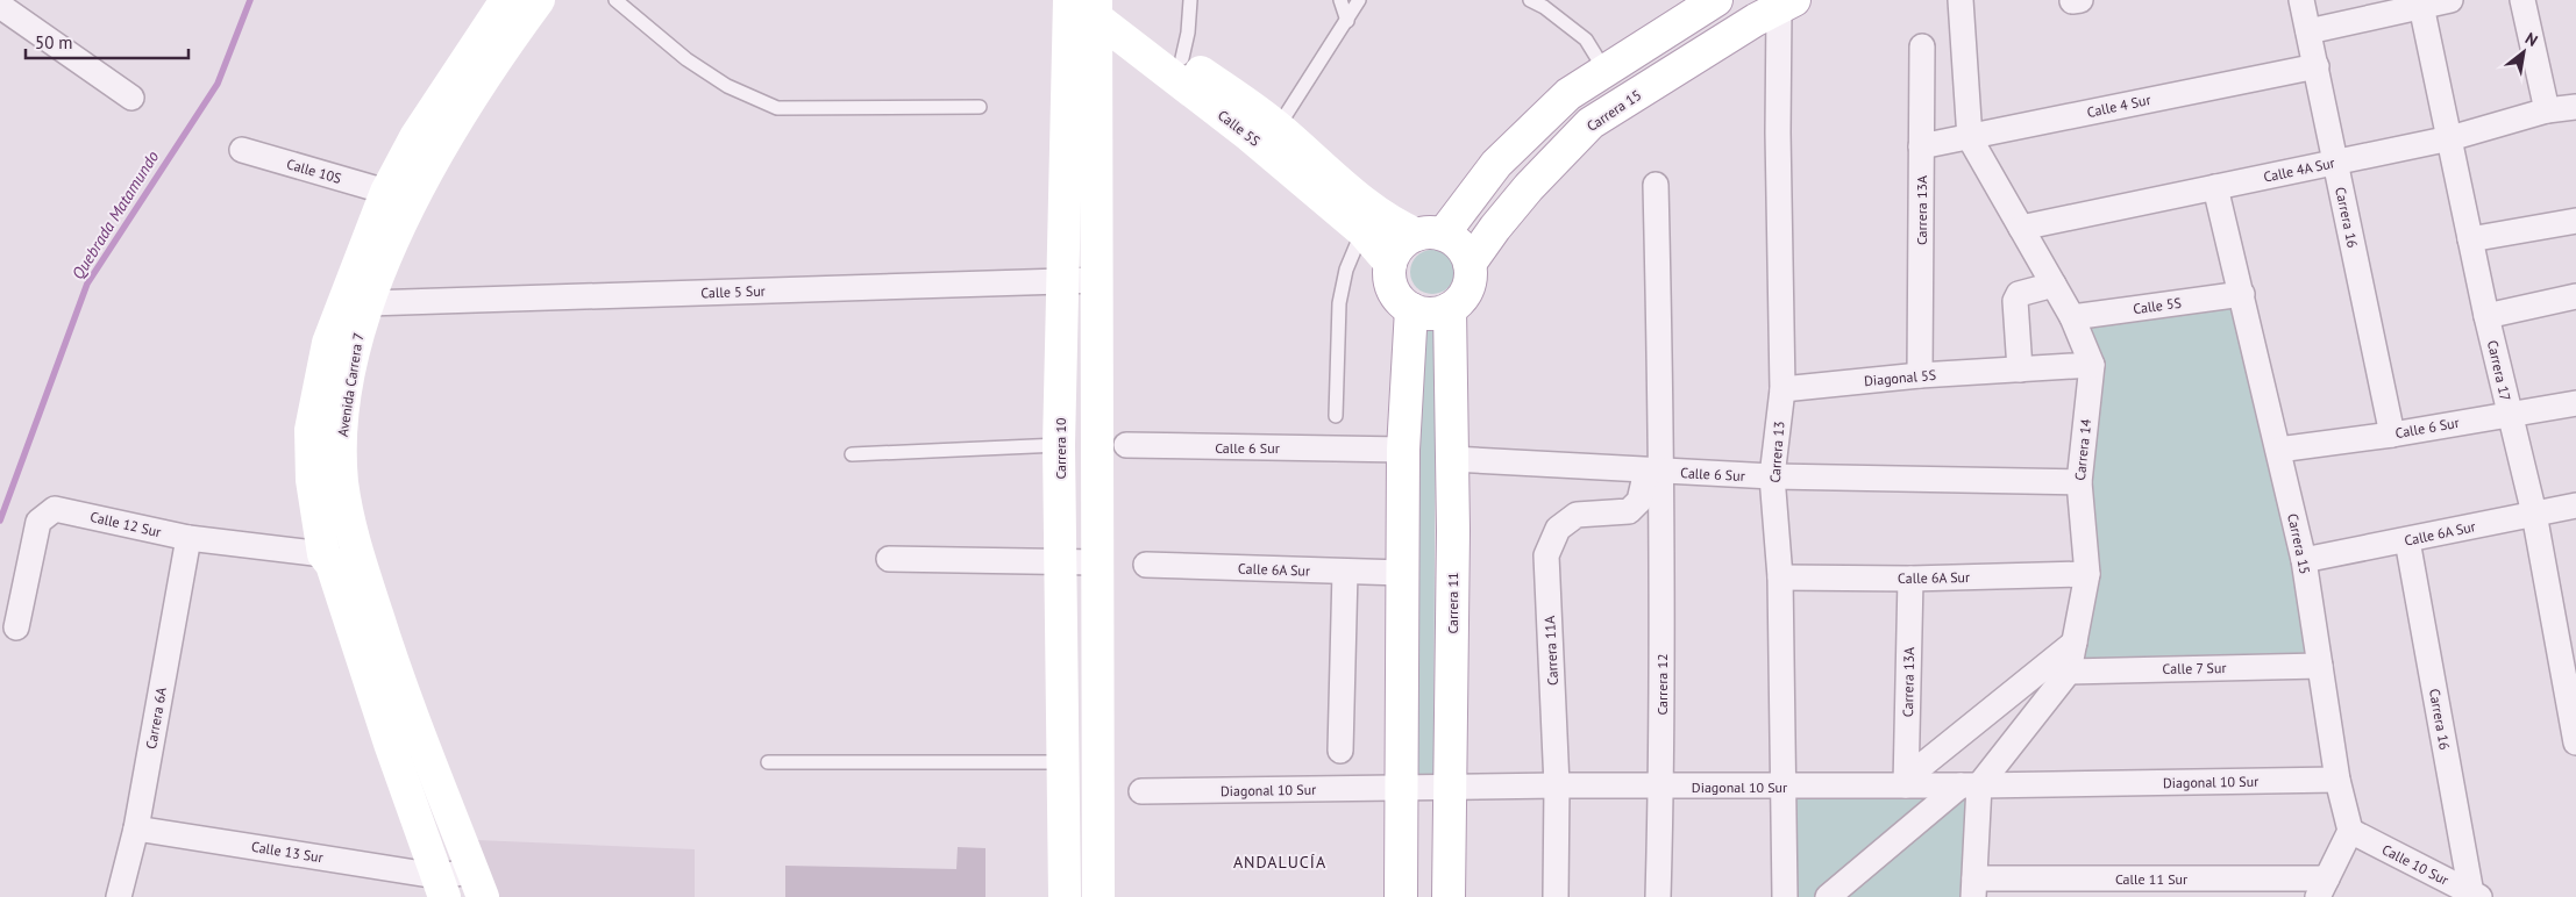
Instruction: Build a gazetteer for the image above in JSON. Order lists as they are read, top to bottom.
{
  "streets": {
    "main road": [
      "Carrera 15",
      "Calle 5S",
      "Avenida Carrera 7",
      "Carrera 10",
      "Carrera 11"
    ],
    "street": [
      "Calle 4 Sur",
      "Calle 4A Sur",
      "Calle 10S",
      "Carrera 13A",
      "Carrera 16",
      "Calle 5 Sur",
      "Carrera 17",
      "Diagonal 5S",
      "Calle 6 Sur",
      "Carrera 14",
      "Carrera 13",
      "Calle 12 Sur",
      "Calle 6A Sur",
      "Carrera 11A",
      "Calle 7 Sur",
      "Carrera 12",
      "Carrera 6A",
      "Diagonal 10 Sur",
      "Calle 13 Sur",
      "Calle 10 Sur",
      "Calle 11 Sur"
    ]
  },
  "crossings": [
    ["Calle 4 Sur", "Carrera 13A"],
    ["Calle 4 Sur", "Carrera 16"],
    ["Calle 4 Sur", "Carrera 14"],
    ["Carrera 15", "Calle 5S"],
    ["Carrera 15", "Calle 4A Sur"],
    ["Carrera 15", "Calle 6 Sur"],
    ["Carrera 15", "Carrera 13"],
    ["Carrera 15", "Calle 6A Sur"],
    ["Carrera 15", "Carrera 11"],
    ["Carrera 15", "Calle 7 Sur"],
    ["Carrera 15", "Diagonal 10 Sur"],
    ["Carrera 15", "Calle 10 Sur"],
    ["Calle 5S", "Carrera 14"],
    ["Calle 5S", "Carrera 11"],
    ["Calle 4A Sur", "Carrera 16"],
    ["Calle 4A Sur", "Carrera 17"],
    ["Calle 4A Sur", "Carrera 14"],
    ["Calle 10S", "Avenida Carrera 7"],
    ["Carrera 13A", "Diagonal 5S"],
    ["Carrera 13A", "Calle 6A Sur"],
    ["Carrera 13A", "Diagonal 10 Sur"],
    ["Carrera 16", "Calle 6 Sur"],
    ["Carrera 16", "Calle 6A Sur"],
    ["Carrera 16", "Calle 10 Sur"],
    ["Calle 5 Sur", "Avenida Carrera 7"],
    ["Calle 5 Sur", "Carrera 10"],
    ["Carrera 17", "Calle 6 Sur"],
    ["Carrera 17", "Calle 6A Sur"],
    ["Diagonal 5S", "Carrera 13"],
    ["Avenida Carrera 7", "Calle 12 Sur"],
    ["Avenida Carrera 7", "Calle 13 Sur"],
    ["Calle 6 Sur", "Carrera 14"],
    ["Calle 6 Sur", "Carrera 13"],
    ["Calle 6 Sur", "Carrera 11"],
    ["Calle 6 Sur", "Carrera 11A"],
    ["Calle 6 Sur", "Carrera 12"],
    ["Carrera 14", "Calle 6A Sur"],
    ["Carrera 14", "Calle 7 Sur"],
    ["Carrera 14", "Diagonal 10 Sur"],
    ["Carrera 13", "Calle 6A Sur"],
    ["Carrera 13", "Diagonal 10 Sur"],
    ["Calle 12 Sur", "Carrera 6A"],
    ["Carrera 11", "Diagonal 10 Sur"],
    ["Carrera 11A", "Carrera 12"],
    ["Carrera 11A", "Diagonal 10 Sur"],
    ["Carrera 12", "Diagonal 10 Sur"],
    ["Carrera 6A", "Calle 13 Sur"]
  ],
  "districts": ["ANDALUCÍA"],
  "water": ["Quebrada Matamundo"],
  "scale_bar": "50 m",
  "north": "top right"
}
